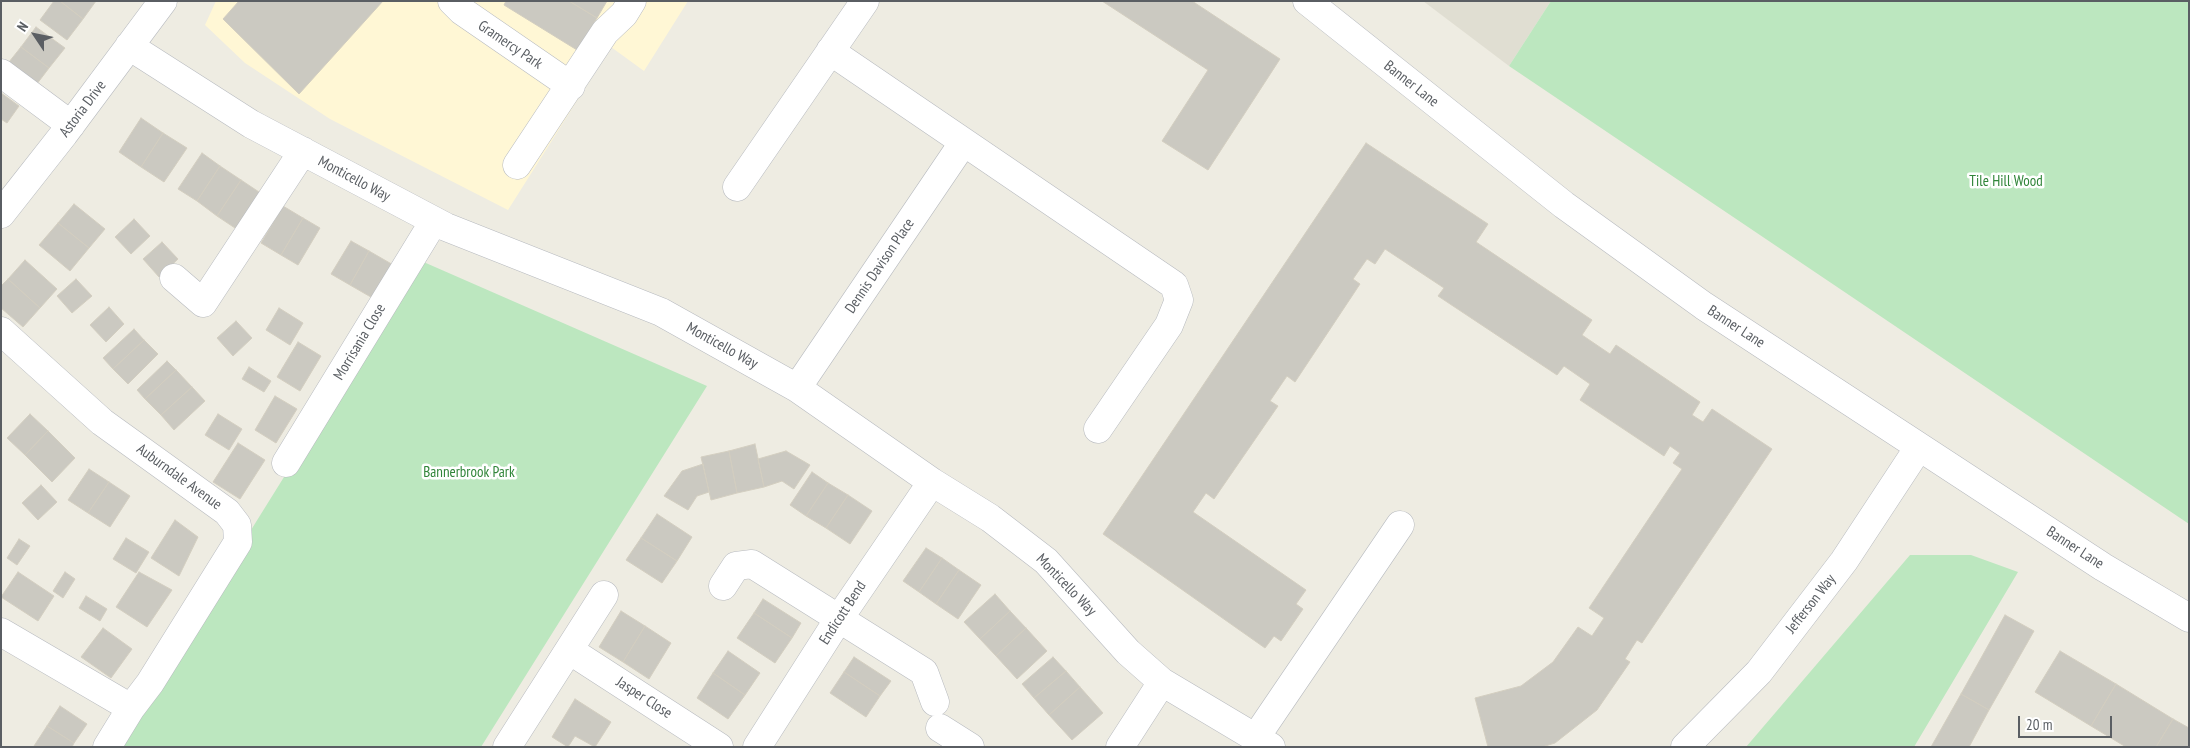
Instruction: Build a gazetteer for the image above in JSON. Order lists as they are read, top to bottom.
{
  "streets": {
    "street": [
      "Gramercy Park",
      "Banner Lane",
      "Astoria Drive",
      "Monticello Way",
      "Dennis Davison Place",
      "Morrisania Close",
      "Auburndale Avenue",
      "Jefferson Way",
      "Endicott Bend",
      "Jasper Close"
    ]
  },
  "crossings": [
    ["Banner Lane", "Jefferson Way"],
    ["Astoria Drive", "Monticello Way"],
    ["Monticello Way", "Dennis Davison Place"],
    ["Monticello Way", "Morrisania Close"],
    ["Monticello Way", "Endicott Bend"]
  ],
  "parks": ["Tile Hill Wood", "Bannerbrook Park"],
  "scale_bar": "20 m",
  "north": "top left"
}
